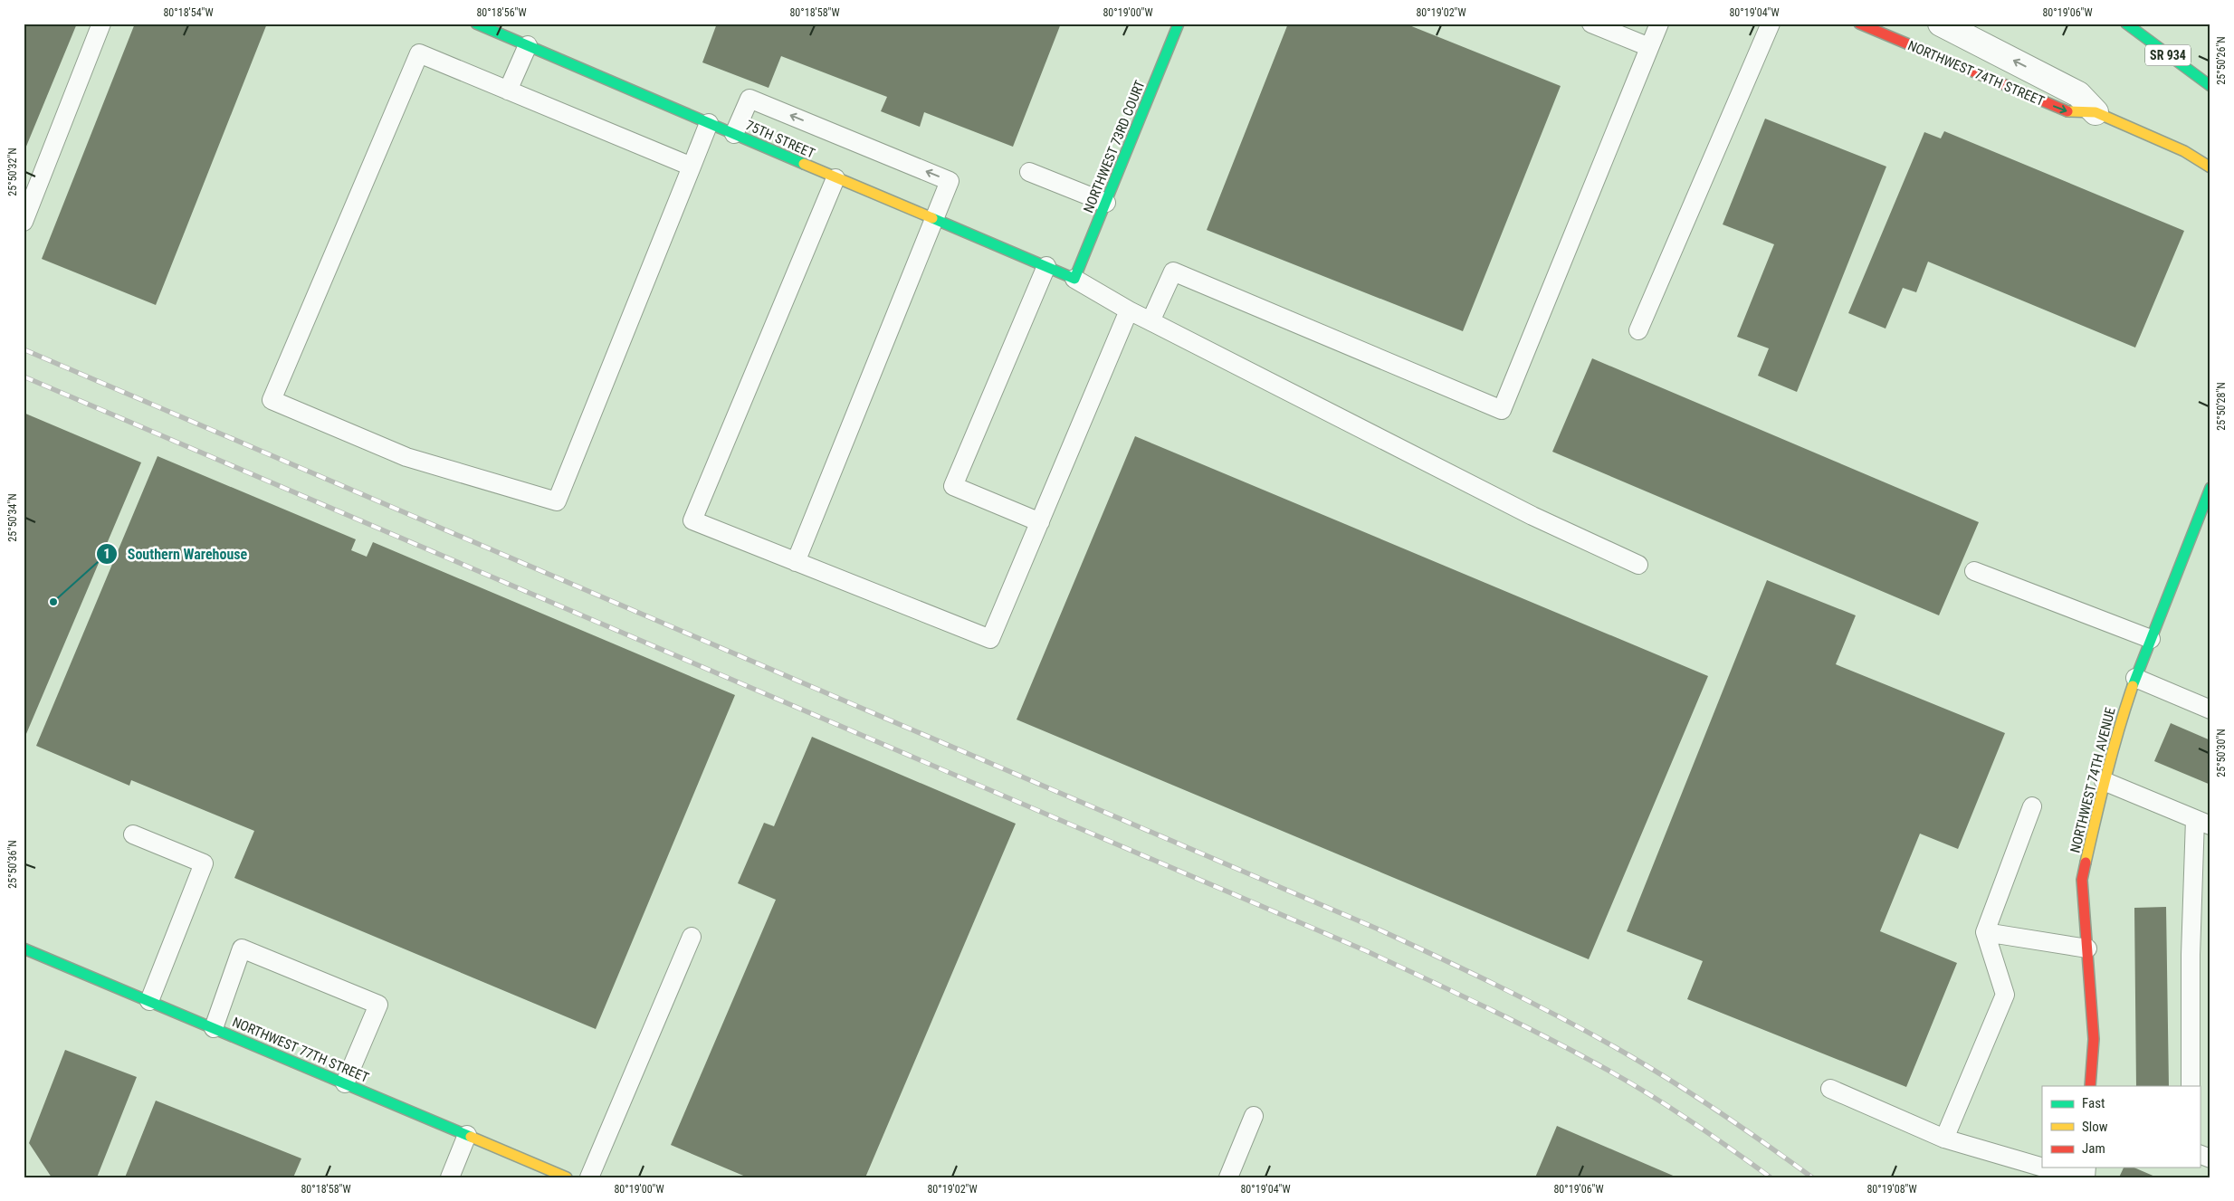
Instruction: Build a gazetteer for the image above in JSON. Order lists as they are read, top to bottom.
{
  "streets": {
    "street": [
      "SR 934",
      "NORTHWEST 74TH STREET",
      "75TH STREET",
      "NORTHWEST 73RD COURT",
      "NORTHWEST 74TH AVENUE",
      "NORTHWEST 77TH STREET"
    ]
  },
  "crossings": [
    ["75TH STREET", "NORTHWEST 73RD COURT"]
  ],
  "places": ["Southern Warehouse"],
  "legend": ["Fast", "Slow", "Jam"],
  "coordinates": [
    "80°18'54\"W",
    "80°18'56\"W",
    "80°18'58\"W",
    "80°19'00\"W",
    "80°19'02\"W",
    "80°19'04\"W",
    "80°19'06\"W",
    "25°50'26\"N",
    "25°50'32\"N",
    "25°50'28\"N",
    "25°50'34\"N",
    "25°50'30\"N",
    "25°50'36\"N",
    "80°19'08\"W"
  ]
}
